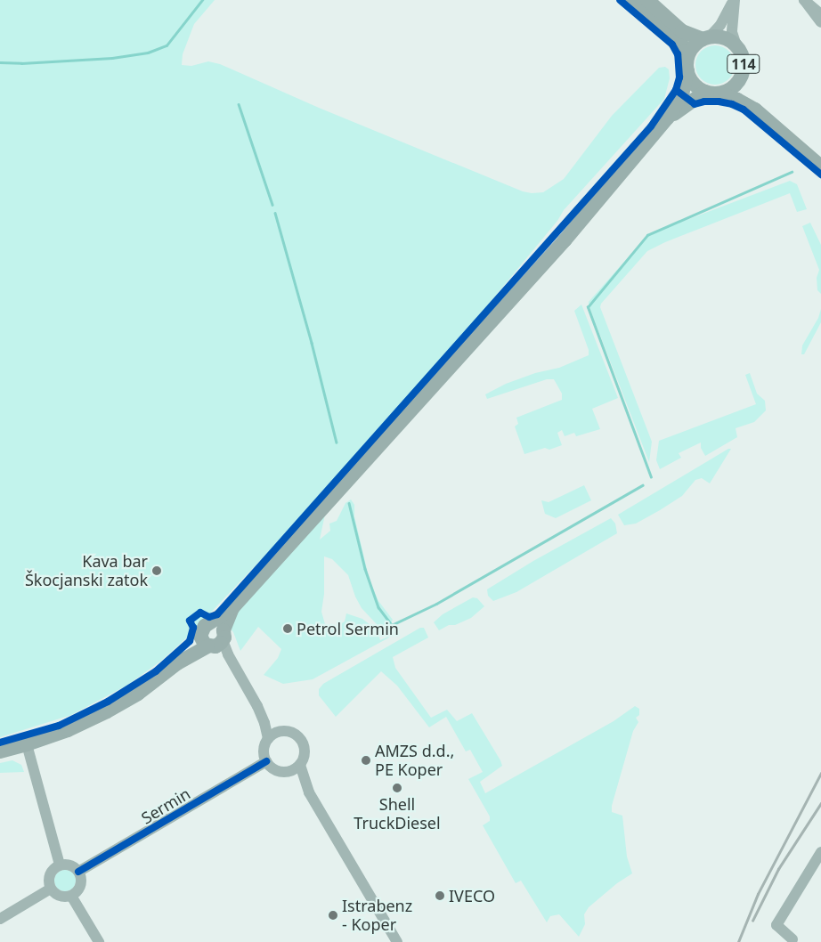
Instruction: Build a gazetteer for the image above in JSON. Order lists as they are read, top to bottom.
{
  "streets": {
    "main road": ["114"],
    "street": ["Sermin"]
  },
  "places": [
    "Kava bar Škocjanski zatok",
    "Petrol Sermin",
    "AMZS d.d., PE Koper",
    "Shell TruckDiesel",
    "IVECO",
    "Istrabenz - Koper"
  ]
}
